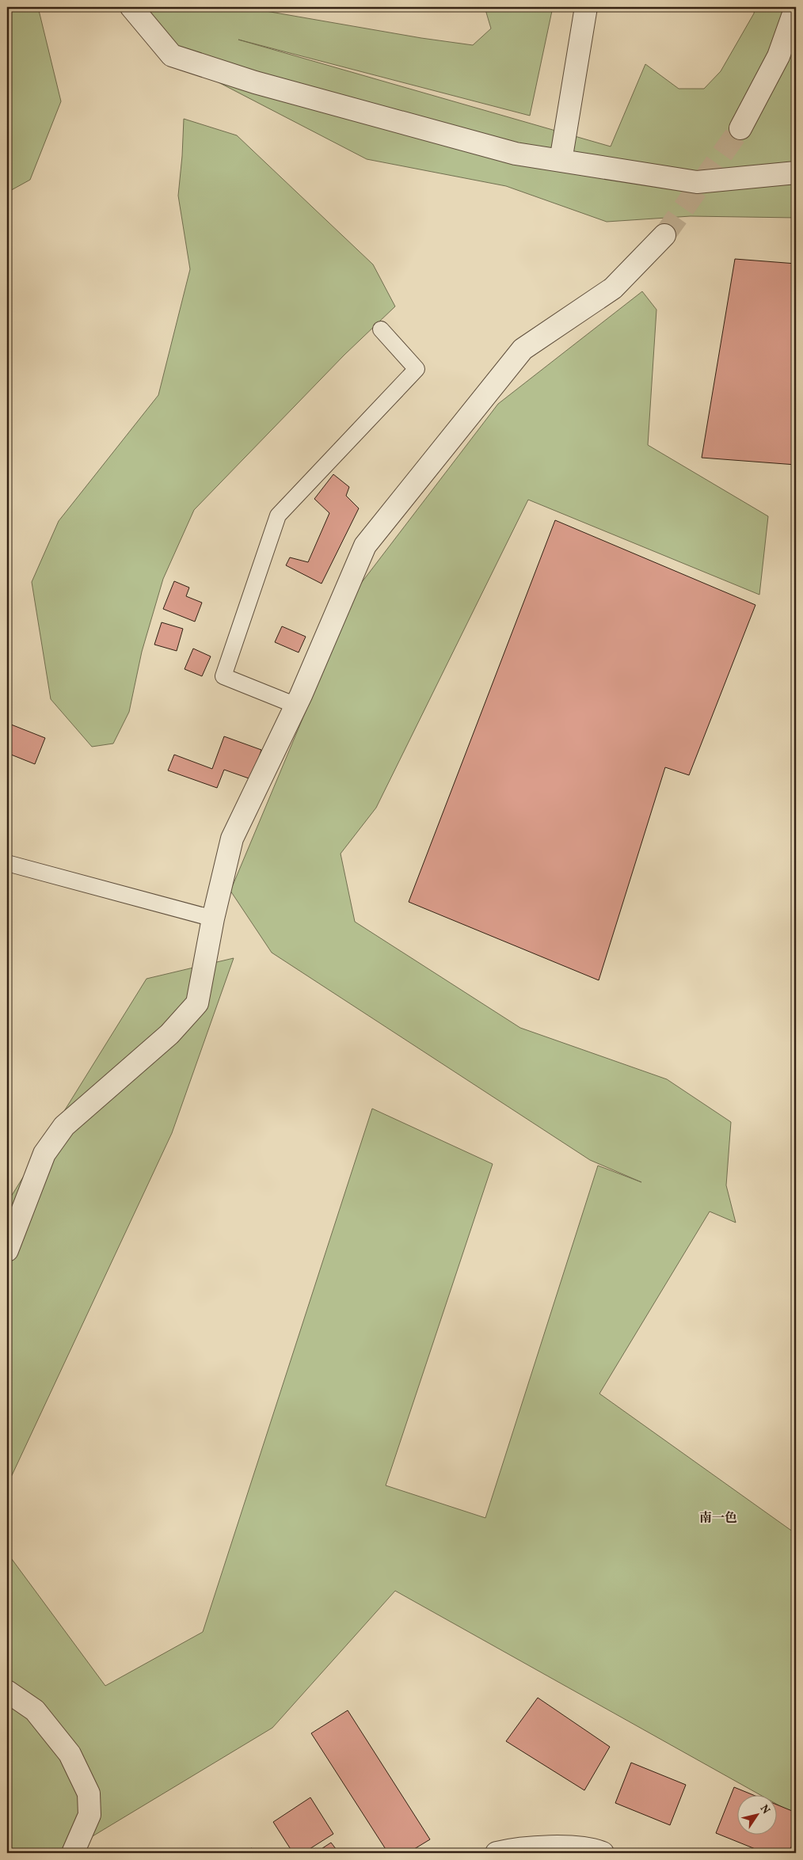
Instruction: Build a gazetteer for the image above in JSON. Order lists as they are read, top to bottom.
{
  "districts": ["南一色"],
  "north": "top right"
}
